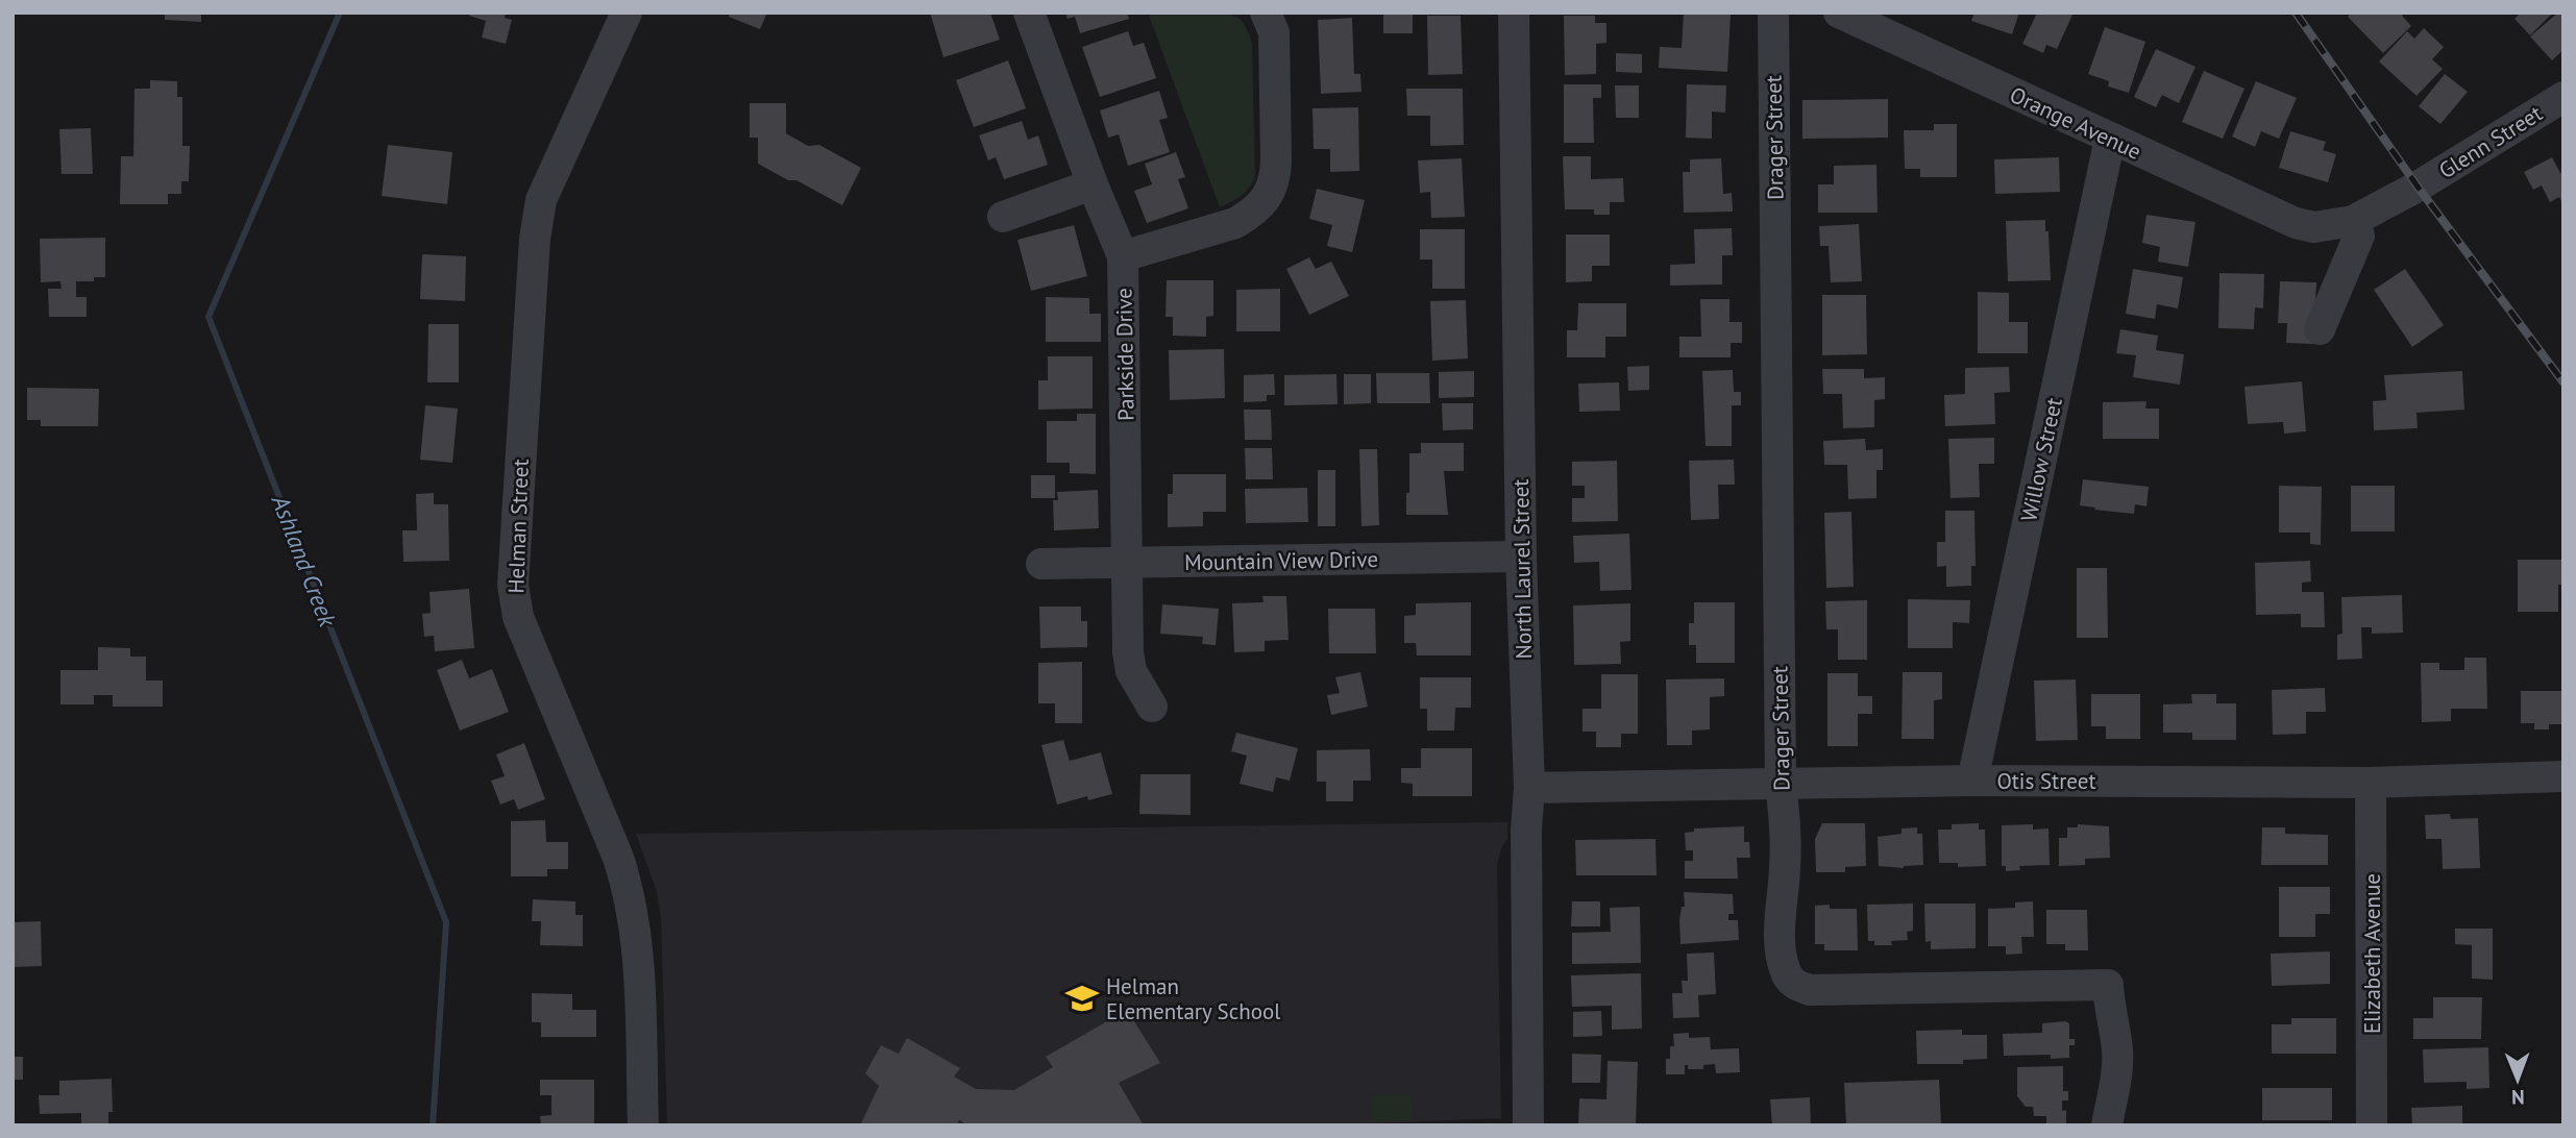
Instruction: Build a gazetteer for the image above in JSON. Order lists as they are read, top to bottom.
{
  "streets": {
    "street": [
      "Orange Avenue",
      "Drager Street",
      "Glenn Street",
      "Parkside Drive",
      "Willow Street",
      "Helman Street",
      "Mountain View Drive",
      "North Laurel Street",
      "Otis Street",
      "Elizabeth Avenue"
    ]
  },
  "crossings": [
    ["Orange Avenue", "Glenn Street"],
    ["Orange Avenue", "Willow Street"],
    ["Drager Street", "Otis Street"],
    ["Parkside Drive", "Mountain View Drive"],
    ["Willow Street", "Otis Street"],
    ["Mountain View Drive", "North Laurel Street"],
    ["North Laurel Street", "Otis Street"],
    ["Otis Street", "Elizabeth Avenue"]
  ],
  "water": ["Ashland Creek"],
  "places": {
    "school or university": ["Helman Elementary School"]
  },
  "north": "bottom"
}
